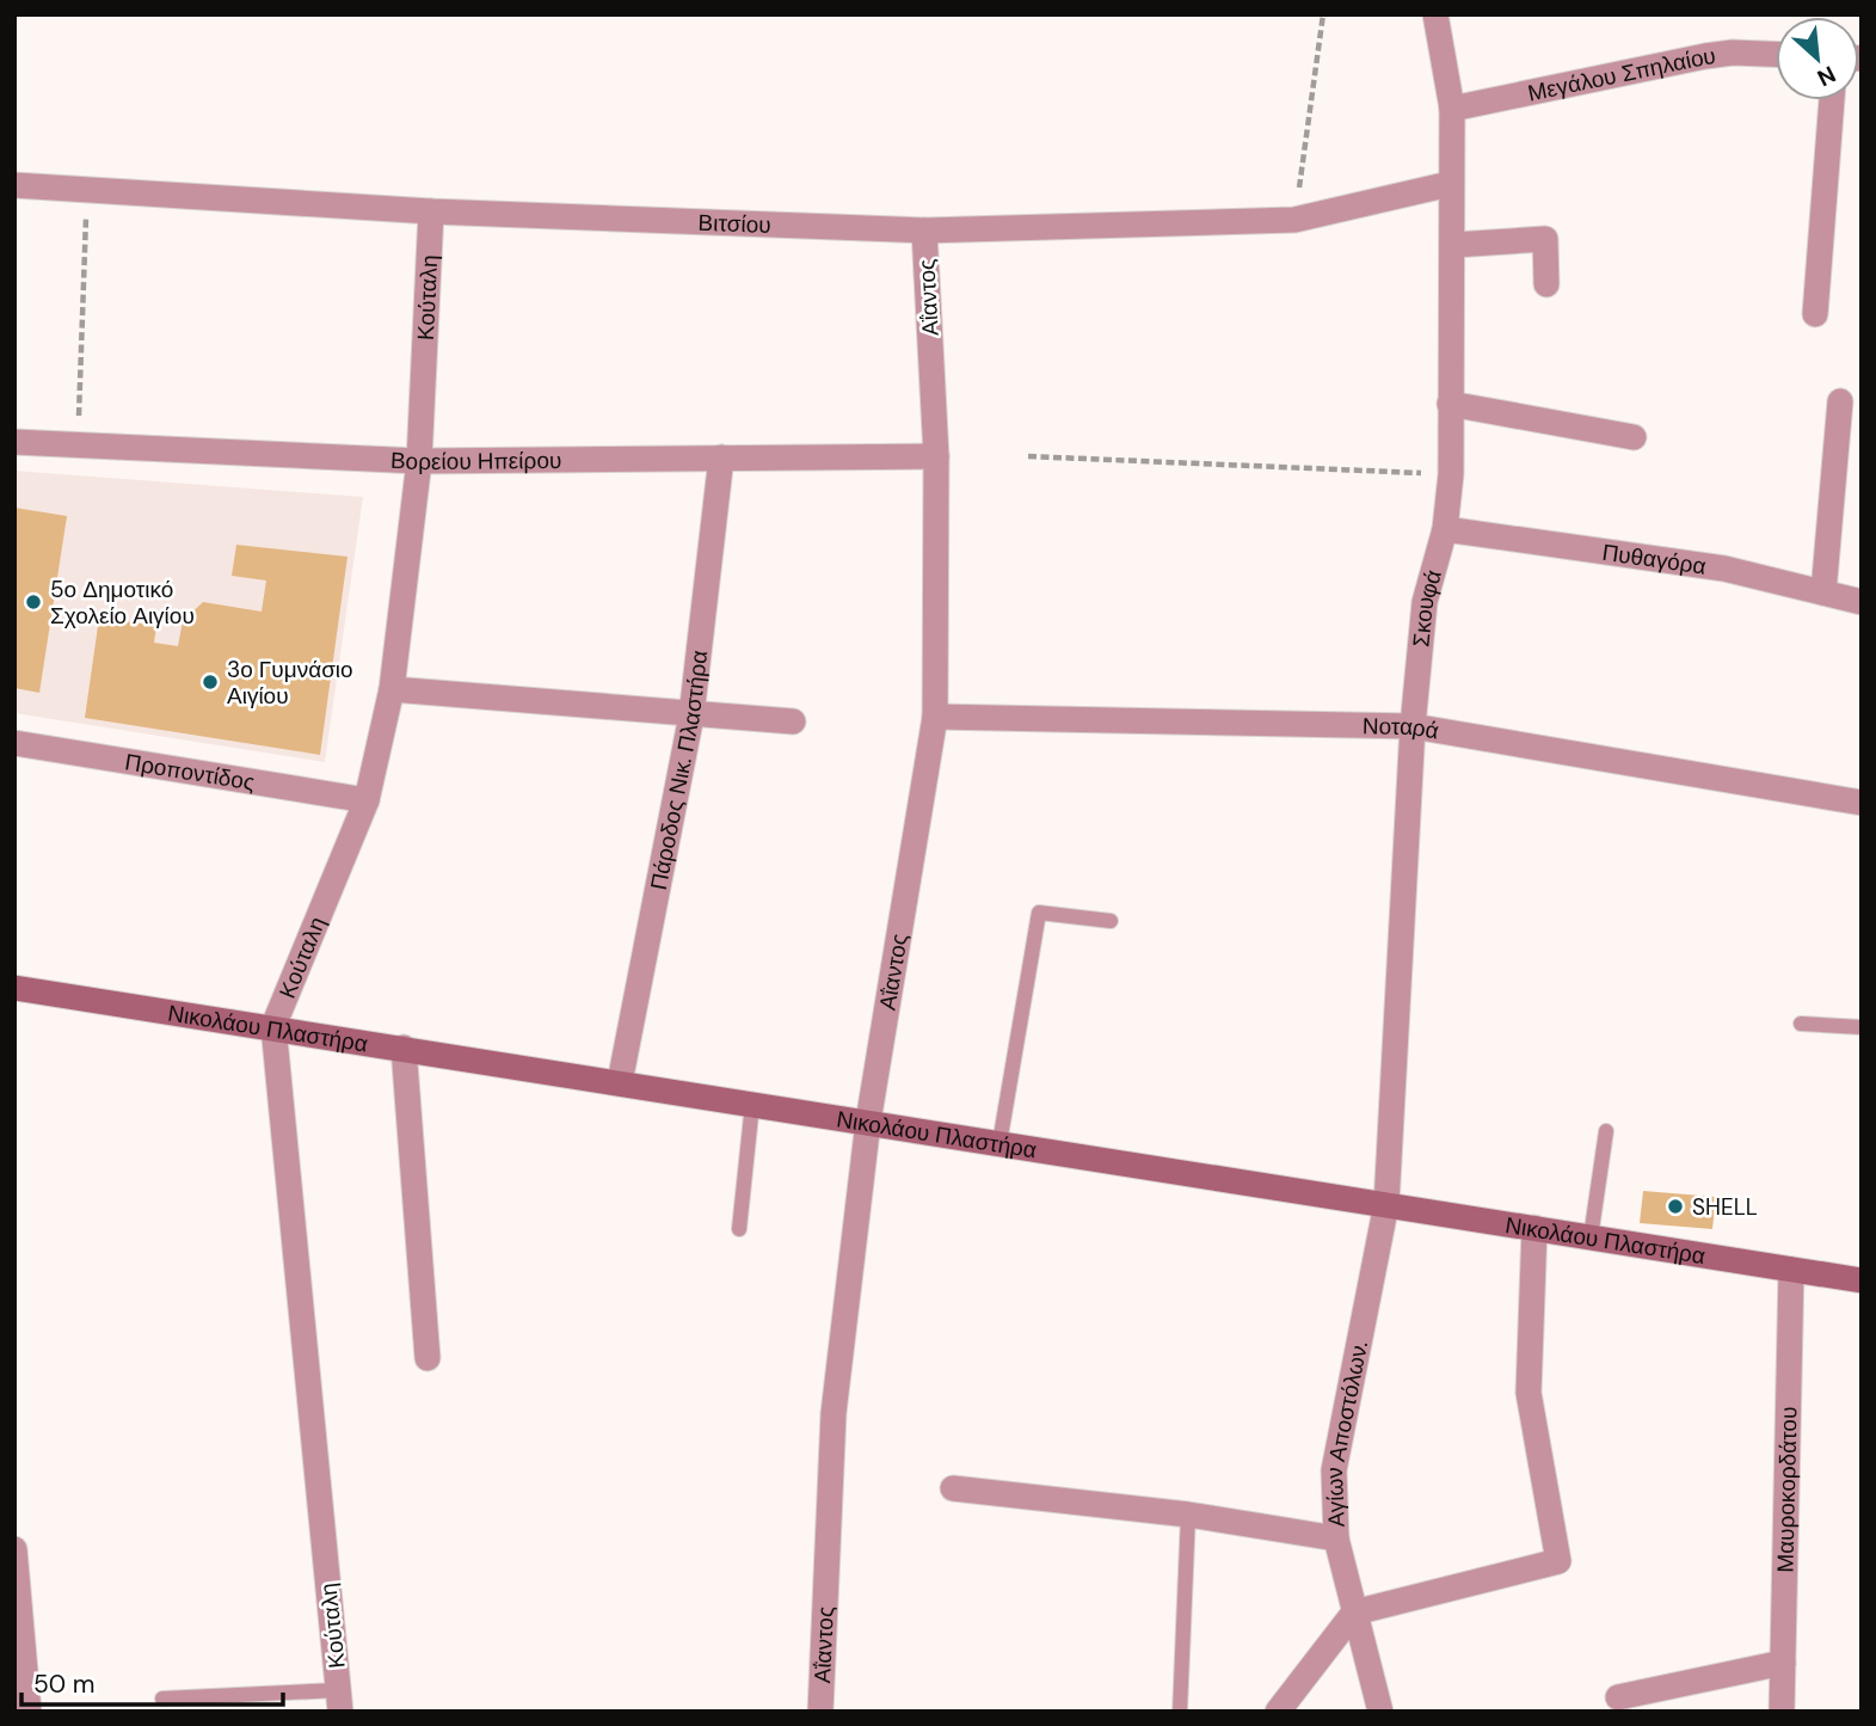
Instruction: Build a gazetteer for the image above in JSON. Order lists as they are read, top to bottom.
{
  "streets": {
    "main road": ["Νικολάου Πλαστήρα"],
    "street": [
      "Μεγάλου Σπηλαίου",
      "Βιτσίου",
      "Κούταλη",
      "Αΐαντος",
      "Βορείου Ηπείρου",
      "Πυθαγόρα",
      "Σκουφά",
      "Νοταρά",
      "Πάροδος Νικ. Πλαστήρα",
      "Προποντίδος",
      "Αγίων Αποστόλων.",
      "Μαυροκορδάτου"
    ]
  },
  "crossings": [
    ["Μεγάλου Σπηλαίου", "Σκουφά"],
    ["Βιτσίου", "Κούταλη"],
    ["Βιτσίου", "Αΐαντος"],
    ["Βιτσίου", "Σκουφά"],
    ["Κούταλη", "Βορείου Ηπείρου"],
    ["Κούταλη", "Προποντίδος"],
    ["Κούταλη", "Νικολάου Πλαστήρα"],
    ["Αΐαντος", "Βορείου Ηπείρου"],
    ["Αΐαντος", "Νοταρά"],
    ["Αΐαντος", "Νικολάου Πλαστήρα"],
    ["Βορείου Ηπείρου", "Πάροδος Νικ. Πλαστήρα"],
    ["Πυθαγόρα", "Σκουφά"],
    ["Σκουφά", "Νοταρά"],
    ["Σκουφά", "Νικολάου Πλαστήρα"],
    ["Σκουφά", "Αγίων Αποστόλων."],
    ["Πάροδος Νικ. Πλαστήρα", "Νικολάου Πλαστήρα"],
    ["Νικολάου Πλαστήρα", "Αγίων Αποστόλων."],
    ["Νικολάου Πλαστήρα", "Μαυροκορδάτου"]
  ],
  "places": ["5ο Δημοτικό Σχολείο Αιγίου", "3ο Γυμνάσιο Αιγίου", "SHELL"],
  "scale_bar": "50 m",
  "north": "bottom right"
}
